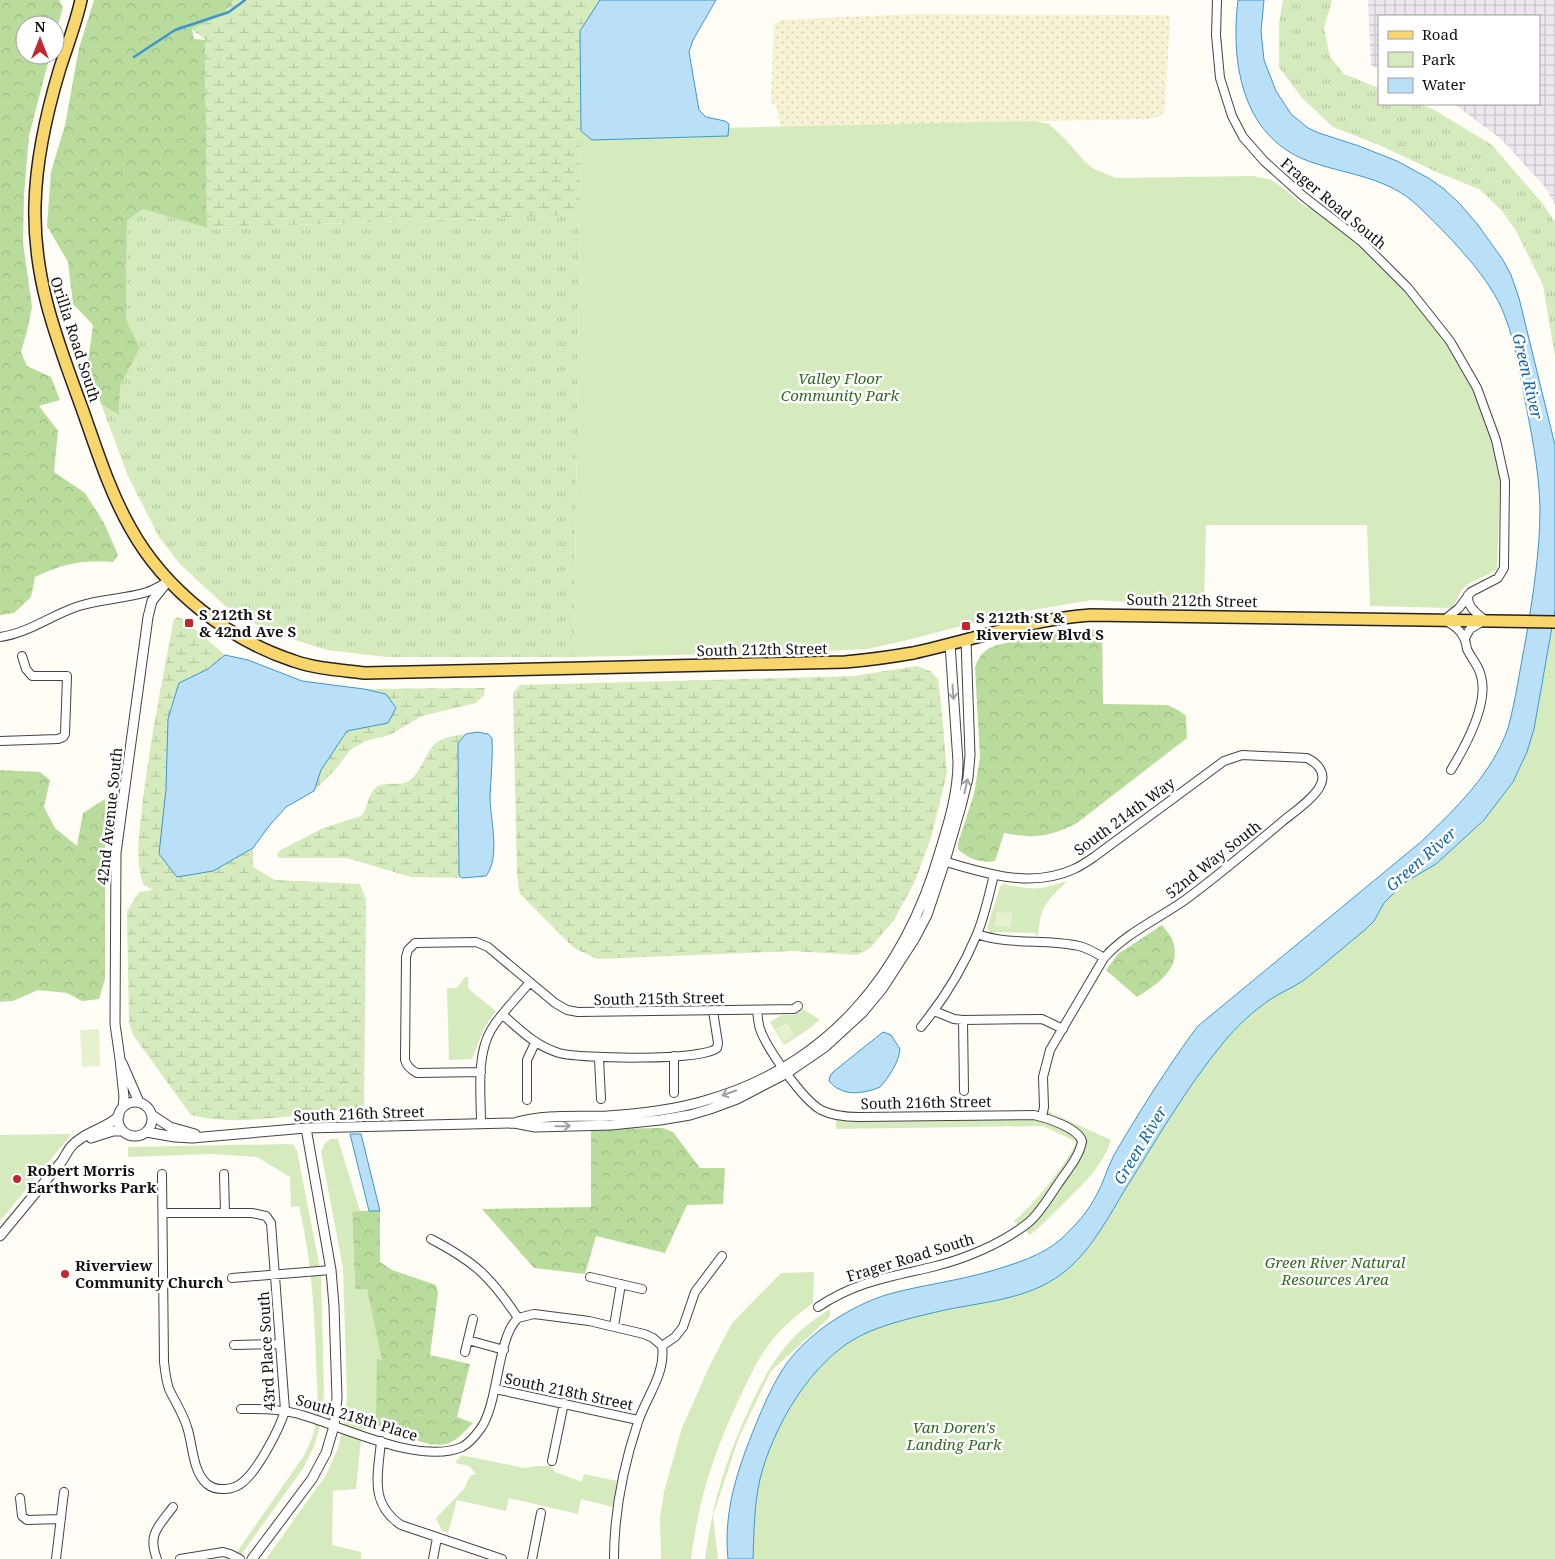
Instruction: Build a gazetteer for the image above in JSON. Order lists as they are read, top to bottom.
{
  "streets": {
    "main road": ["Orillia Road South", "South 212th Street"],
    "street": [
      "Frager Road South",
      "42nd Avenue South",
      "South 214th Way",
      "52nd Way South",
      "South 215th Street",
      "South 216th Street",
      "43rd Place South",
      "South 218th Street",
      "South 218th Place"
    ]
  },
  "crossings": [
    ["Frager Road South", "South 212th Street"],
    ["Frager Road South", "South 216th Street"],
    ["Orillia Road South", "South 212th Street"],
    ["Orillia Road South", "42nd Avenue South"],
    ["South 212th Street", "42nd Avenue South"],
    ["42nd Avenue South", "South 216th Street"],
    ["South 214th Way", "52nd Way South"],
    ["South 214th Way", "South 216th Street"],
    ["52nd Way South", "South 216th Street"],
    ["South 215th Street", "South 216th Street"],
    ["43rd Place South", "South 218th Place"],
    ["South 218th Street", "South 218th Place"]
  ],
  "water": ["Green River"],
  "parks": ["Valley Floor Community Park", "Green River Natural Resources Area", "Van Doren's Landing Park"],
  "places": {
    "transit": ["S 212th St & 42nd Ave S", "S 212th St & Riverview Blvd S"],
    "other": ["Robert Morris Earthworks Park", "Riverview Community Church"]
  },
  "legend": ["Road", "Park", "Water"],
  "north": "top"
}
